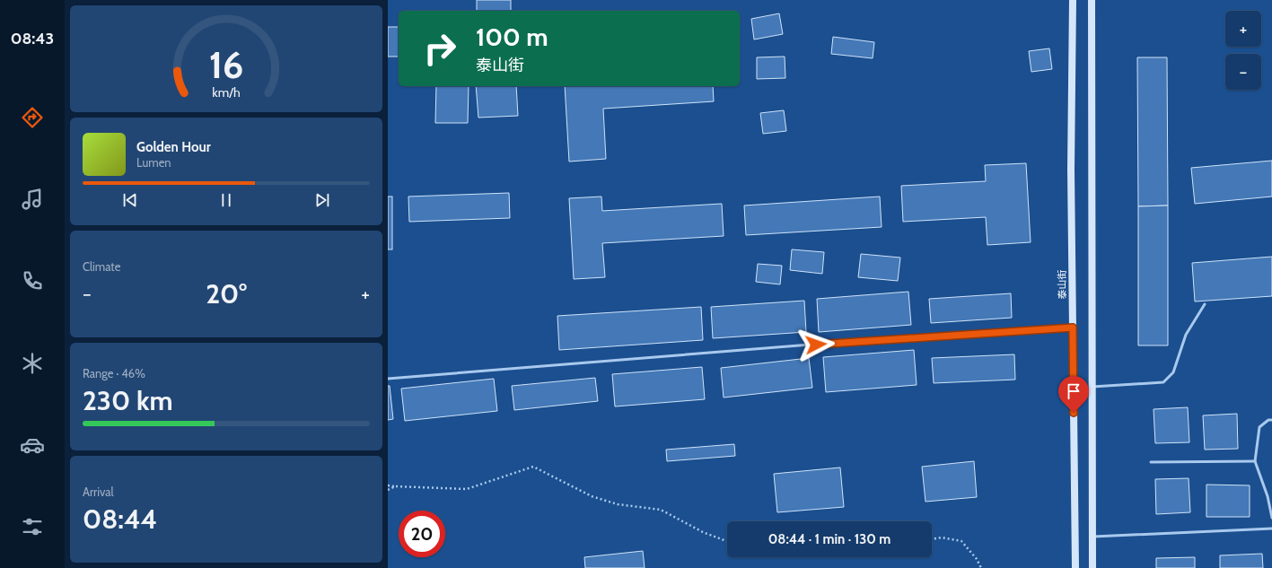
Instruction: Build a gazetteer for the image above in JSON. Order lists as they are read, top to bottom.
{
  "streets": {
    "main road": ["泰山街"]
  },
  "page": {
    "tabs": "08:43",
    "map_buttons": ["+", "−"],
    "turn": ["100 m", "泰山街"],
    "song": ["Golden Hour", "Lumen"],
    "tile": [
      "Climate",
      ["Range · 46%", "230 km"],
      ["Arrival", "08:44"]
    ],
    "heat": ["−", "20°", "+"],
    "limit": "20",
    "trip": "08:44 · 1 min · 130 m",
    "gauge": ["16", "km/h"]
  }
}
